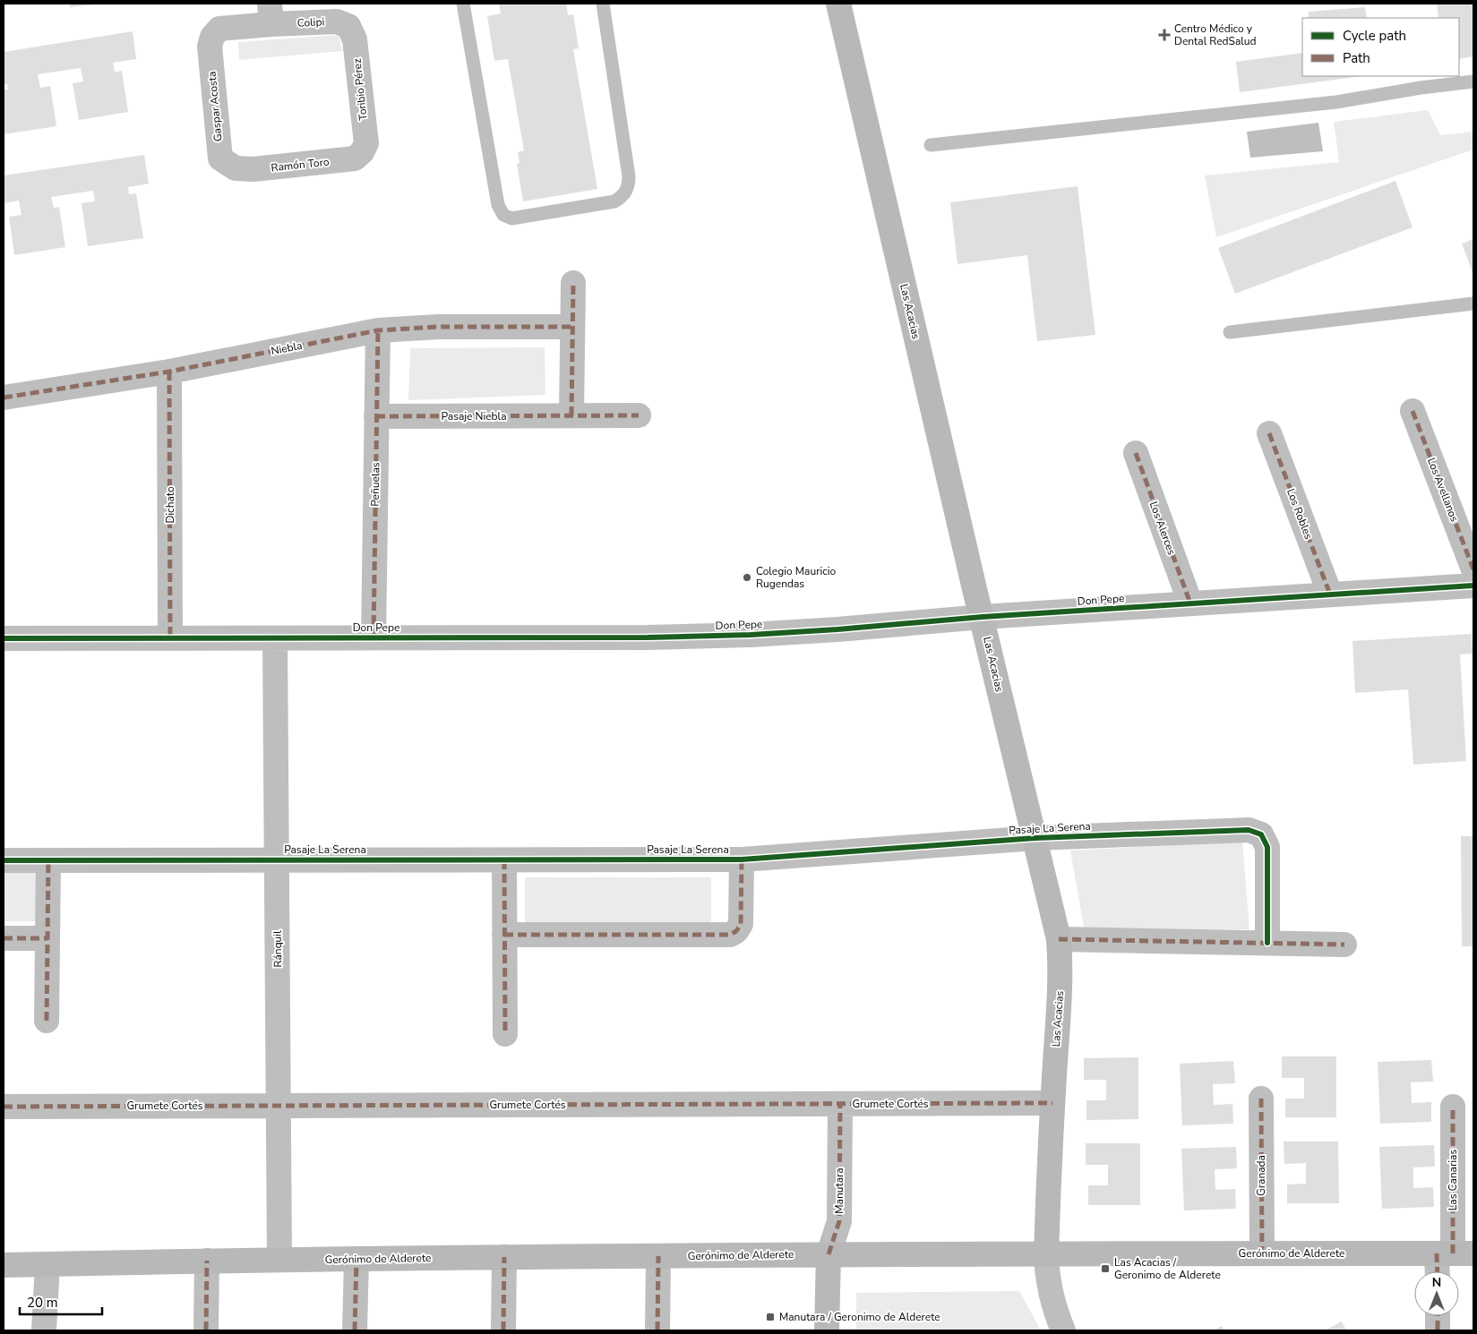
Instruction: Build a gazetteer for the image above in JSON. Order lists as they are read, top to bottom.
{
  "streets": {
    "main road": ["Las Acacias", "Manutara", "Gerónimo de Alderete"],
    "street": [
      "Colipi",
      "Toribio Pérez",
      "Gaspar Acosta",
      "Ramón Toro",
      "Niebla",
      "Pasaje Niebla",
      "Peñuelas",
      "Los Avellanos",
      "Dichato",
      "Los Robles",
      "Los Alerces",
      "Don Pepe",
      "Pasaje La Serena",
      "Ránquil",
      "Grumete Cortés",
      "Granada",
      "Las Canarias"
    ]
  },
  "crossings": [
    ["Colipi", "Toribio Pérez"],
    ["Colipi", "Gaspar Acosta"],
    ["Toribio Pérez", "Ramón Toro"],
    ["Gaspar Acosta", "Ramón Toro"],
    ["Las Acacias", "Don Pepe"],
    ["Las Acacias", "Pasaje La Serena"],
    ["Las Acacias", "Grumete Cortés"],
    ["Las Acacias", "Gerónimo de Alderete"],
    ["Niebla", "Peñuelas"],
    ["Niebla", "Dichato"],
    ["Pasaje Niebla", "Peñuelas"],
    ["Peñuelas", "Don Pepe"],
    ["Dichato", "Don Pepe"],
    ["Los Robles", "Don Pepe"],
    ["Los Alerces", "Don Pepe"],
    ["Don Pepe", "Ránquil"],
    ["Pasaje La Serena", "Ránquil"],
    ["Ránquil", "Grumete Cortés"],
    ["Ránquil", "Gerónimo de Alderete"],
    ["Grumete Cortés", "Manutara"],
    ["Granada", "Gerónimo de Alderete"],
    ["Las Canarias", "Gerónimo de Alderete"],
    ["Manutara", "Gerónimo de Alderete"]
  ],
  "places": {
    "health": ["Centro Médico y Dental RedSalud"],
    "other": ["Colegio Mauricio Rugendas"],
    "transit": ["Las Acacias / Geronimo de Alderete", "Manutara / Geronimo de Alderete"]
  },
  "legend": ["Cycle path", "Path"],
  "scale_bar": "20 m",
  "north": "top"
}
